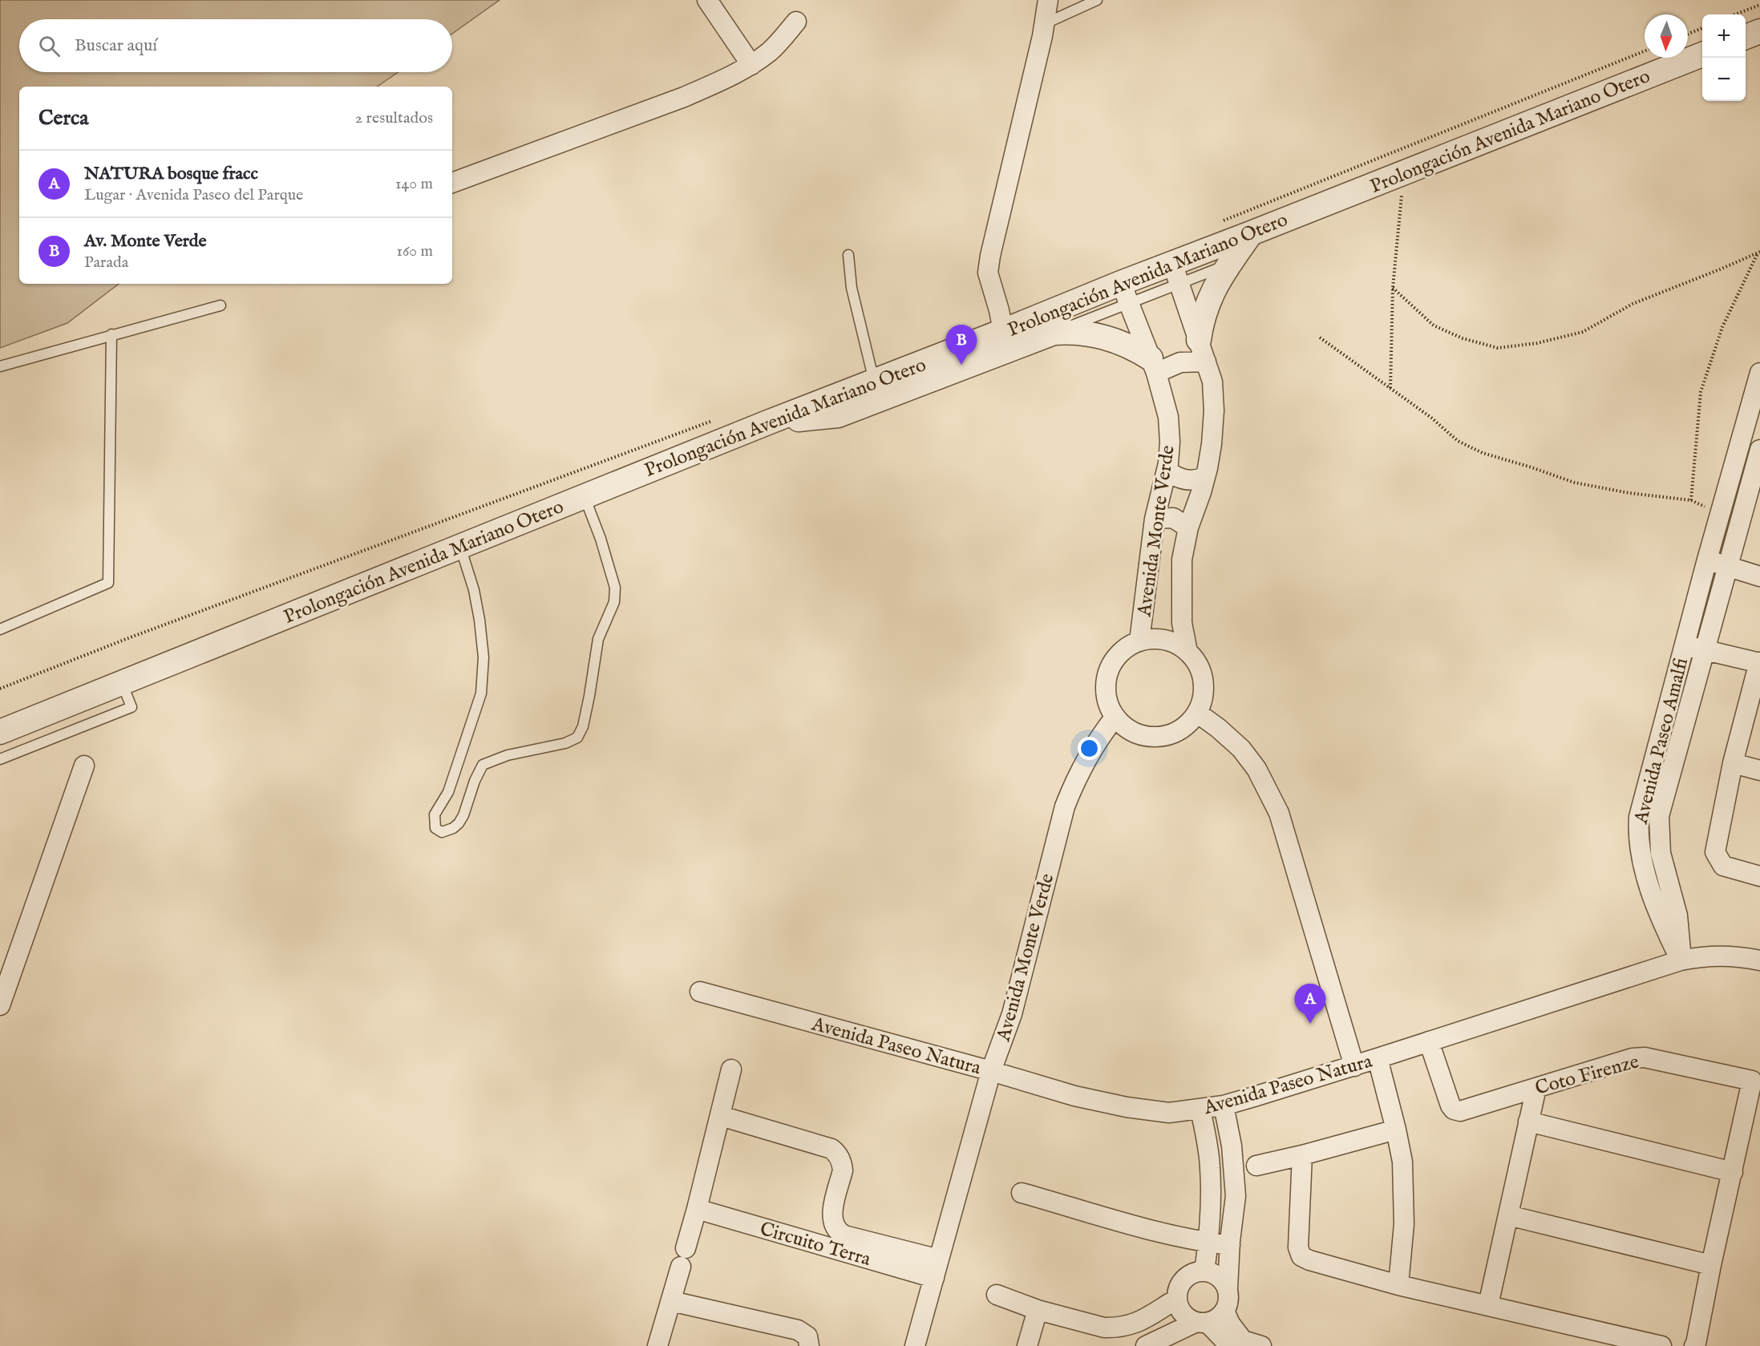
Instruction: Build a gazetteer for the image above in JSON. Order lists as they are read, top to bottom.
{
  "streets": {
    "street": [
      "Prolongación Avenida Mariano Otero",
      "Avenida Monte Verde",
      "Avenida Paseo Amalfi",
      "Avenida Paseo Natura",
      "Coto Firenze",
      "Circuito Terra"
    ]
  },
  "crossings": [
    ["Prolongación Avenida Mariano Otero", "Avenida Monte Verde"],
    ["Avenida Monte Verde", "Avenida Paseo Natura"],
    ["Avenida Monte Verde", "Circuito Terra"],
    ["Avenida Paseo Amalfi", "Avenida Paseo Natura"],
    ["Avenida Paseo Natura", "Coto Firenze"]
  ],
  "north": "bottom",
  "page": {
    "map_buttons": ["+", "−"],
    "search": "Buscar aquí",
    "heading": ["Cerca", "2 resultados"],
    "list": [
      {
        "mark": "A",
        "name": "NATURA bosque fracc",
        "note": "Lugar · Avenida Paseo del Parque",
        "value": "140 m"
      },
      {
        "mark": "B",
        "name": "Av. Monte Verde",
        "note": "Parada",
        "value": "160 m"
      }
    ],
    "pins": ["B", "A"]
  }
}
